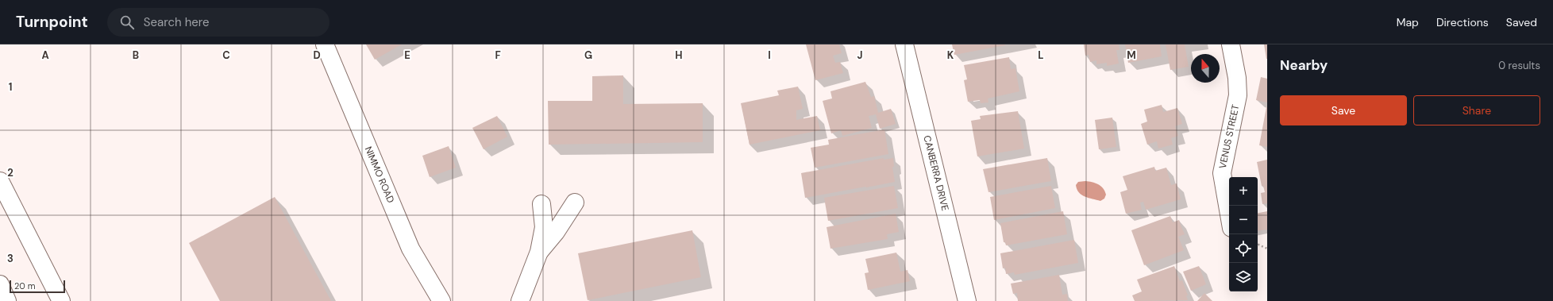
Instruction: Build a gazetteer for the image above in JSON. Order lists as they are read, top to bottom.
{
  "streets": {
    "street": ["VENUS STREET", "CANBERRA DRIVE", "NIMMO ROAD"]
  },
  "scale_bar": "20 m",
  "north": "top",
  "page": {
    "header": "Turnpoint",
    "search": "Search here",
    "nav": ["Map", "Directions", "Saved"],
    "heading": ["Nearby", "0 results"],
    "buttons": ["Save", "Share"],
    "map_buttons": ["+", "−"],
    "scale": "20 m"
  },
  "grid": {
    "columns": [
      "A",
      "B",
      "C",
      "D",
      "E",
      "F",
      "G",
      "H",
      "I",
      "J",
      "K",
      "L",
      "M"
    ],
    "rows": ["1", "2", "3"]
  }
}
